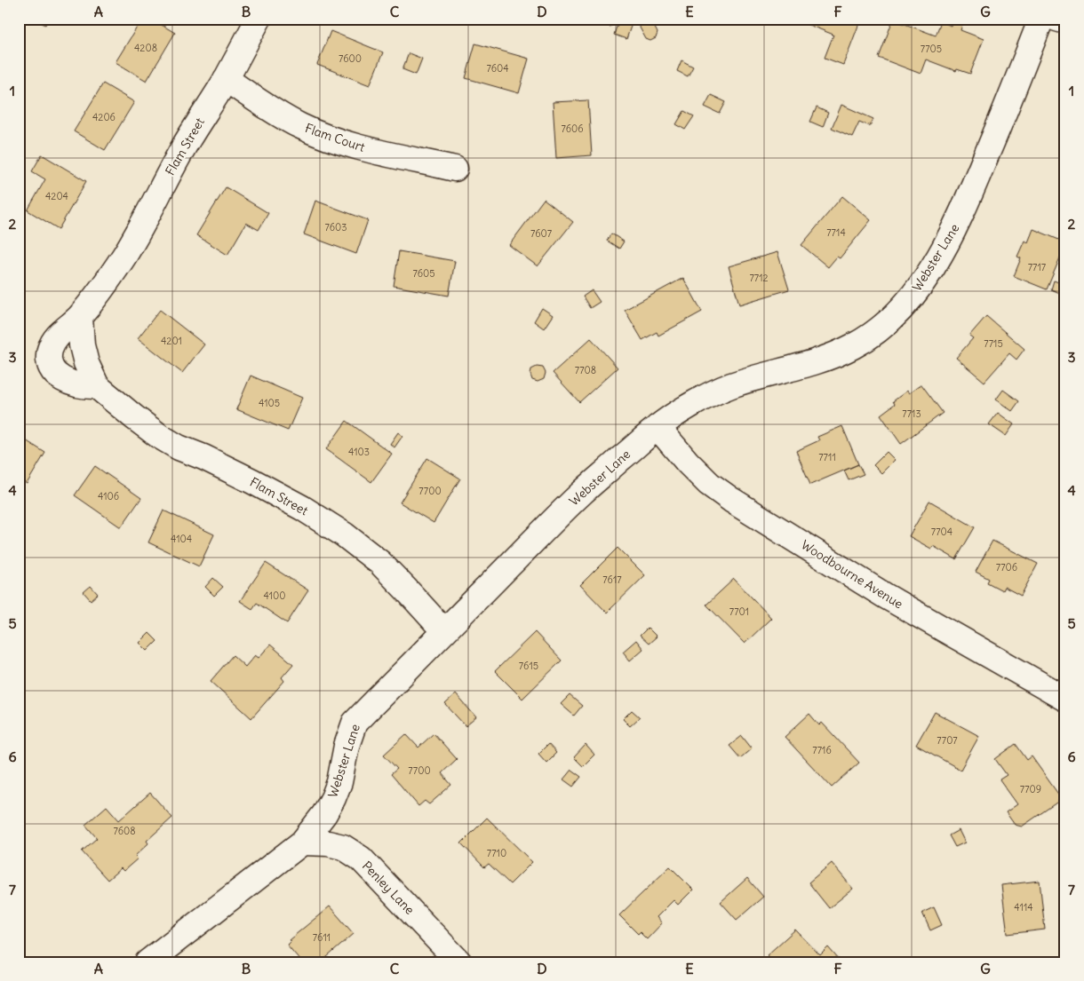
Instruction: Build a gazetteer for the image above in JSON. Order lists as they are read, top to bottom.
{
  "streets": {
    "street": [
      "Flam Court",
      "Flam Street",
      "Webster Lane",
      "Woodbourne Avenue",
      "Penley Lane"
    ]
  },
  "crossings": [
    ["Flam Court", "Flam Street"],
    ["Flam Street", "Webster Lane"],
    ["Webster Lane", "Woodbourne Avenue"],
    ["Webster Lane", "Penley Lane"]
  ],
  "house_numbers": [
    "4208",
    "7705",
    "7600",
    "7604",
    "4206",
    "7606",
    "4204",
    "7603",
    "7714",
    "7607",
    "7717",
    "7605",
    "7712",
    "4201",
    "7715",
    "7708",
    "4105",
    "7713",
    "4103",
    "7711",
    "7700",
    "4106",
    "7704",
    "4104",
    "7706",
    "7617",
    "4100",
    "7701",
    "7615",
    "7707",
    "7716",
    "7700",
    "7709",
    "7608",
    "7710",
    "4114",
    "7611"
  ],
  "grid": {
    "columns": [
      "A",
      "B",
      "C",
      "D",
      "E",
      "F",
      "G"
    ],
    "rows": [
      "1",
      "2",
      "3",
      "4",
      "5",
      "6",
      "7"
    ]
  }
}
